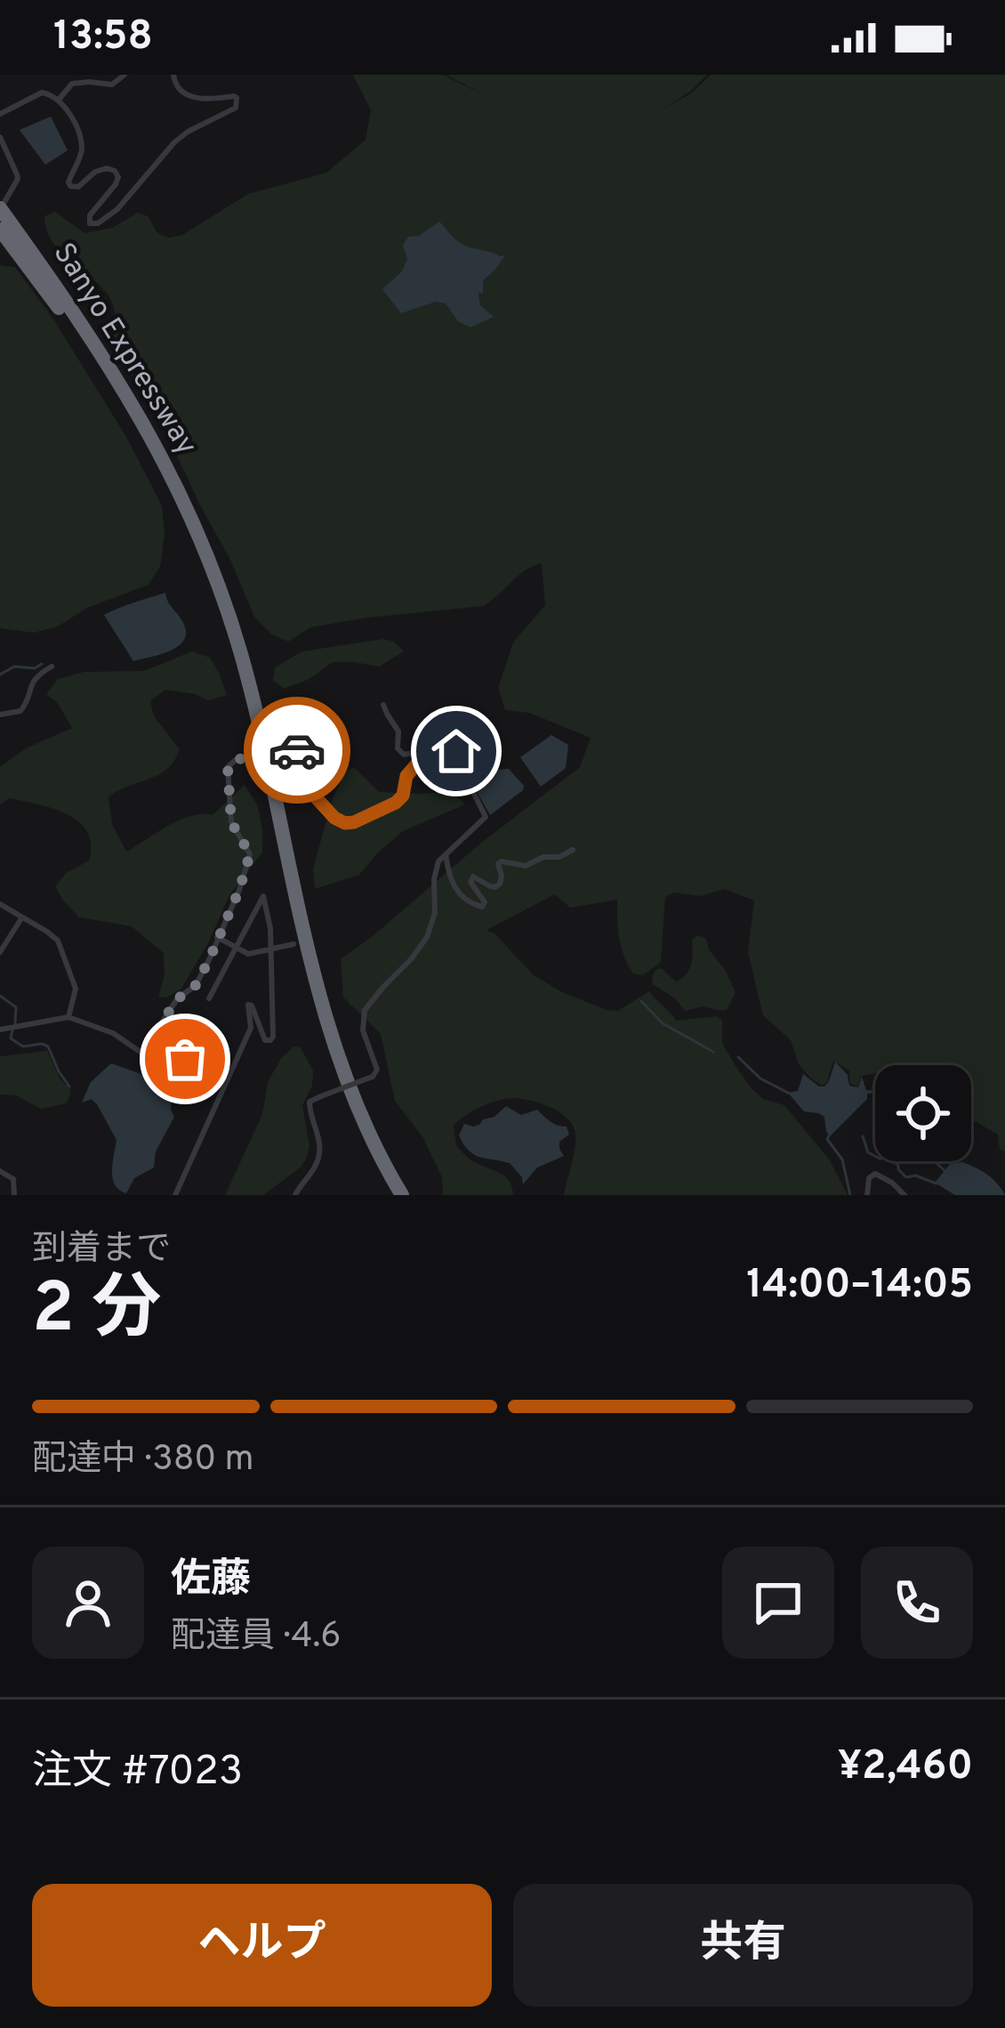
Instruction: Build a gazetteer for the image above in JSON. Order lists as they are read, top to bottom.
{
  "streets": {
    "highway": ["Sanyo Expressway"]
  },
  "page": {
    "status": "13:58",
    "heading": ["2 分", "到着まで", "14:00–14:05"],
    "panel": [
      "佐藤",
      "配達員 · 4.6",
      "注文 #7023",
      "¥2,460"
    ],
    "bar": "配達中 · 380 m",
    "buttons": ["ヘルプ", "共有"]
  }
}
